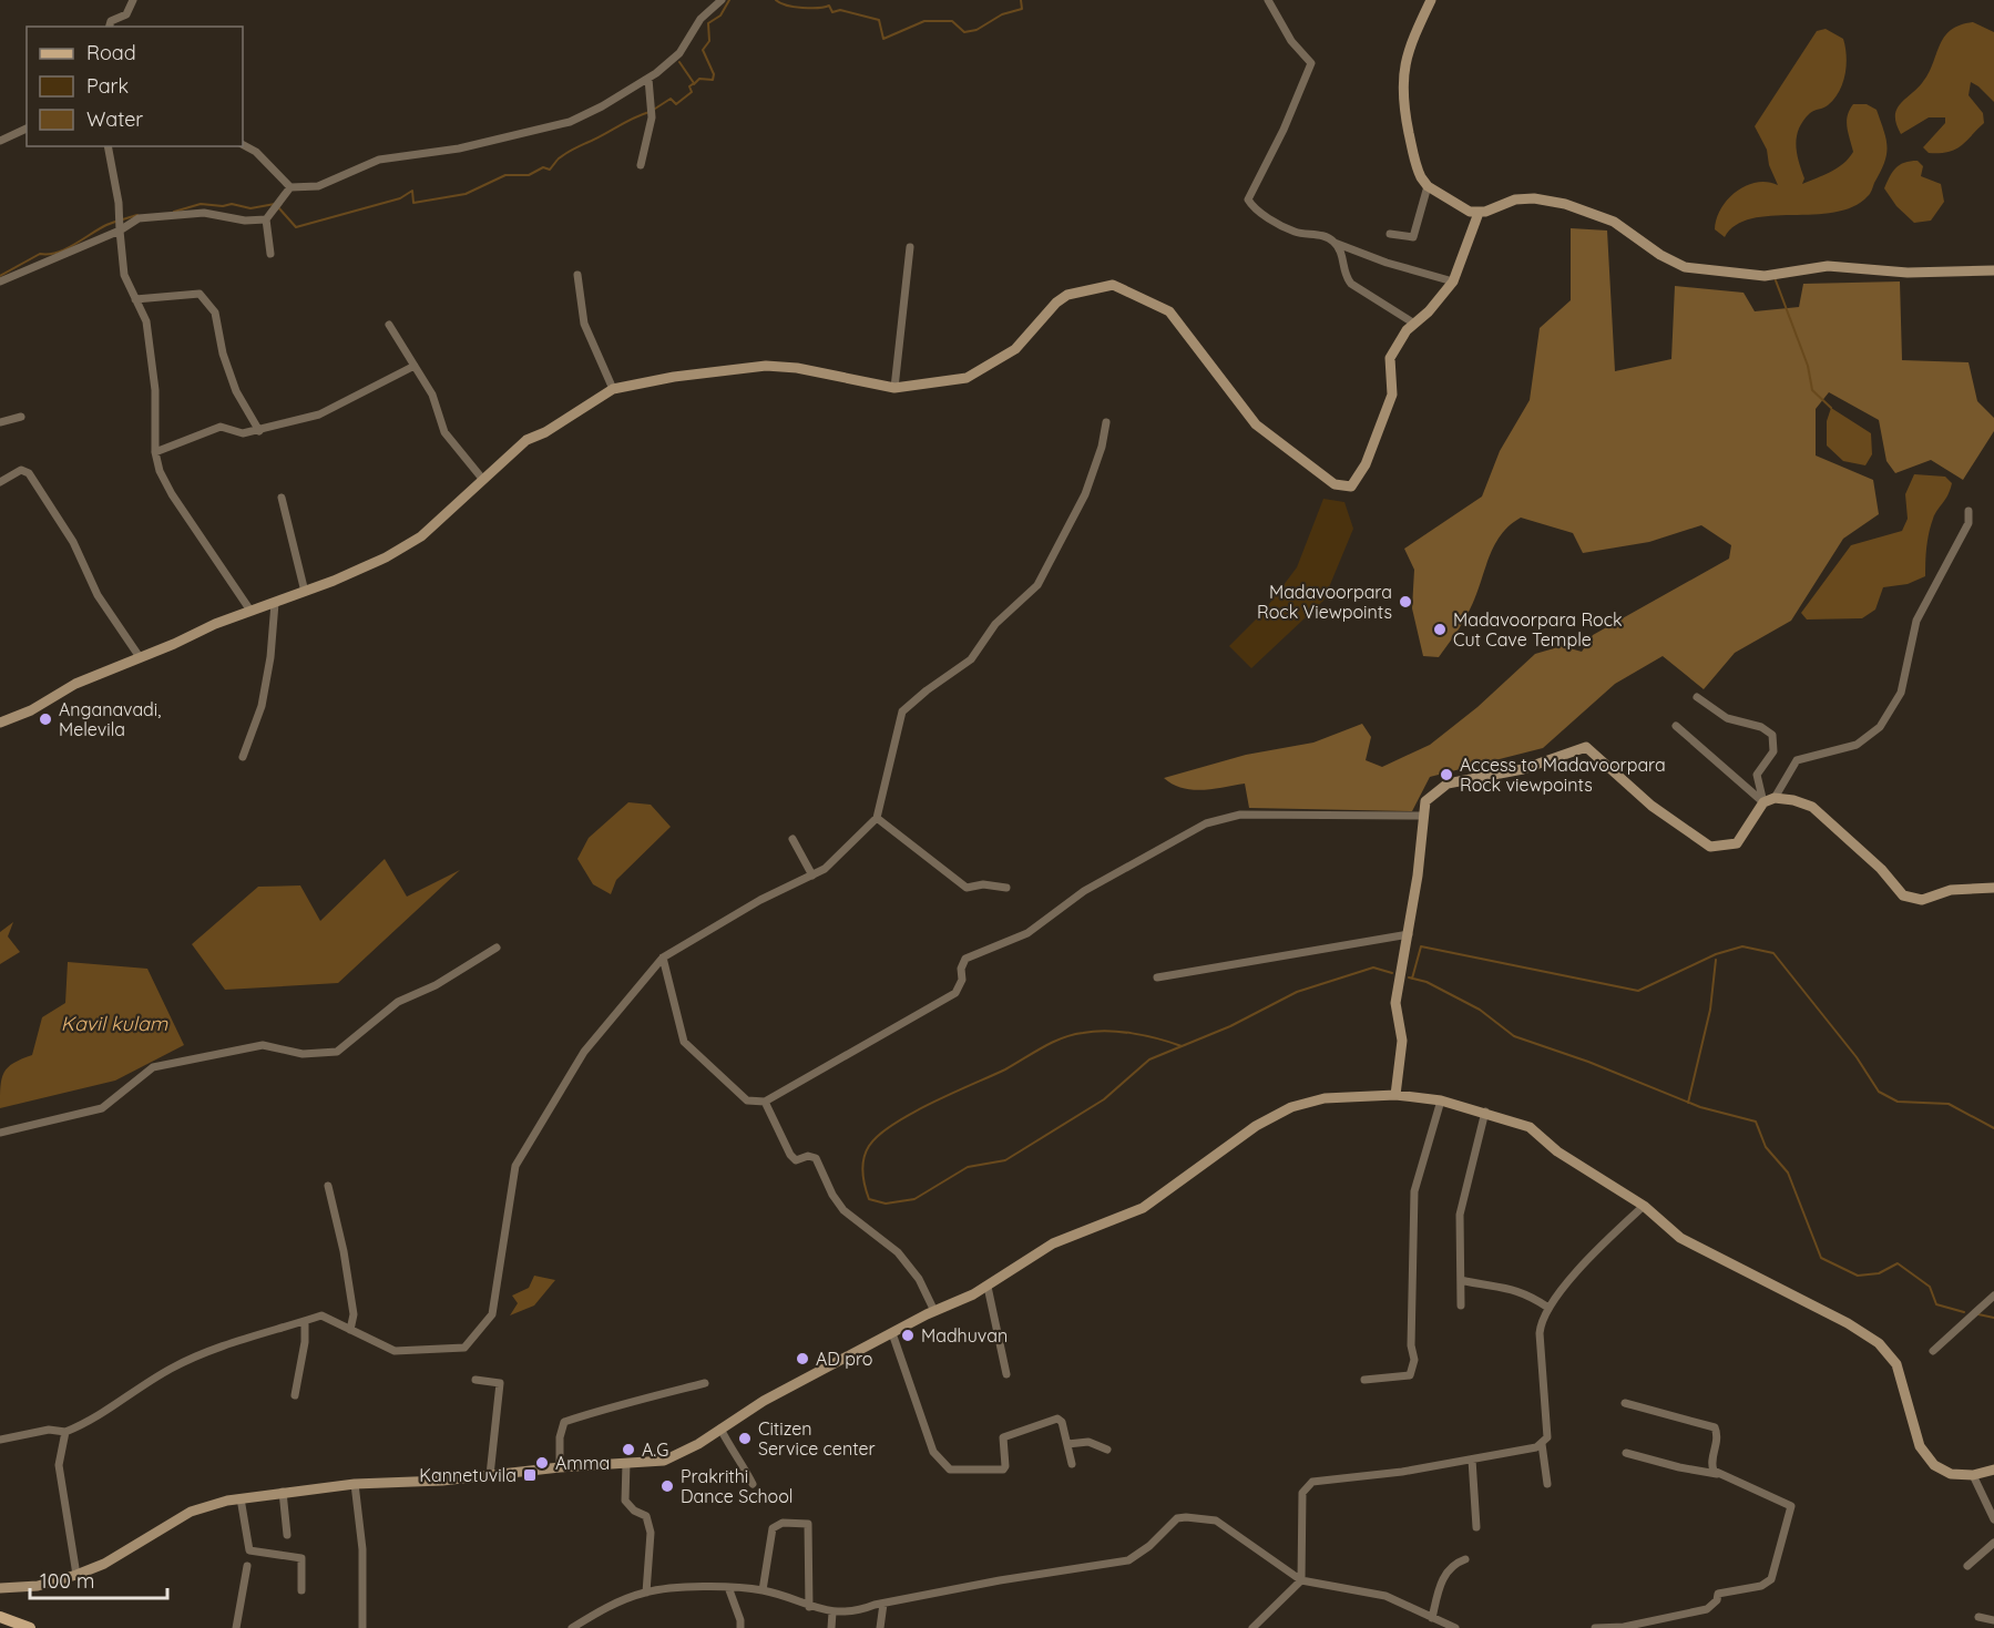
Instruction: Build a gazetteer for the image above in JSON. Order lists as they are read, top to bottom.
{
  "water": ["Kavil kulam"],
  "places": {
    "other": [
      "Madavoorpara Rock Viewpoints",
      "Madavoorpara Rock Cut Cave Temple",
      "Anganavadi, Melevila",
      "Access to Madavoorpara Rock viewpoints",
      "Madhuvan",
      "AD pro",
      "Citizen Service center",
      "A.G",
      "Amma",
      "Prakrithi Dance School"
    ],
    "transit": ["Kannetuvila"]
  },
  "legend": ["Road", "Park", "Water"],
  "scale_bar": "100 m"
}
